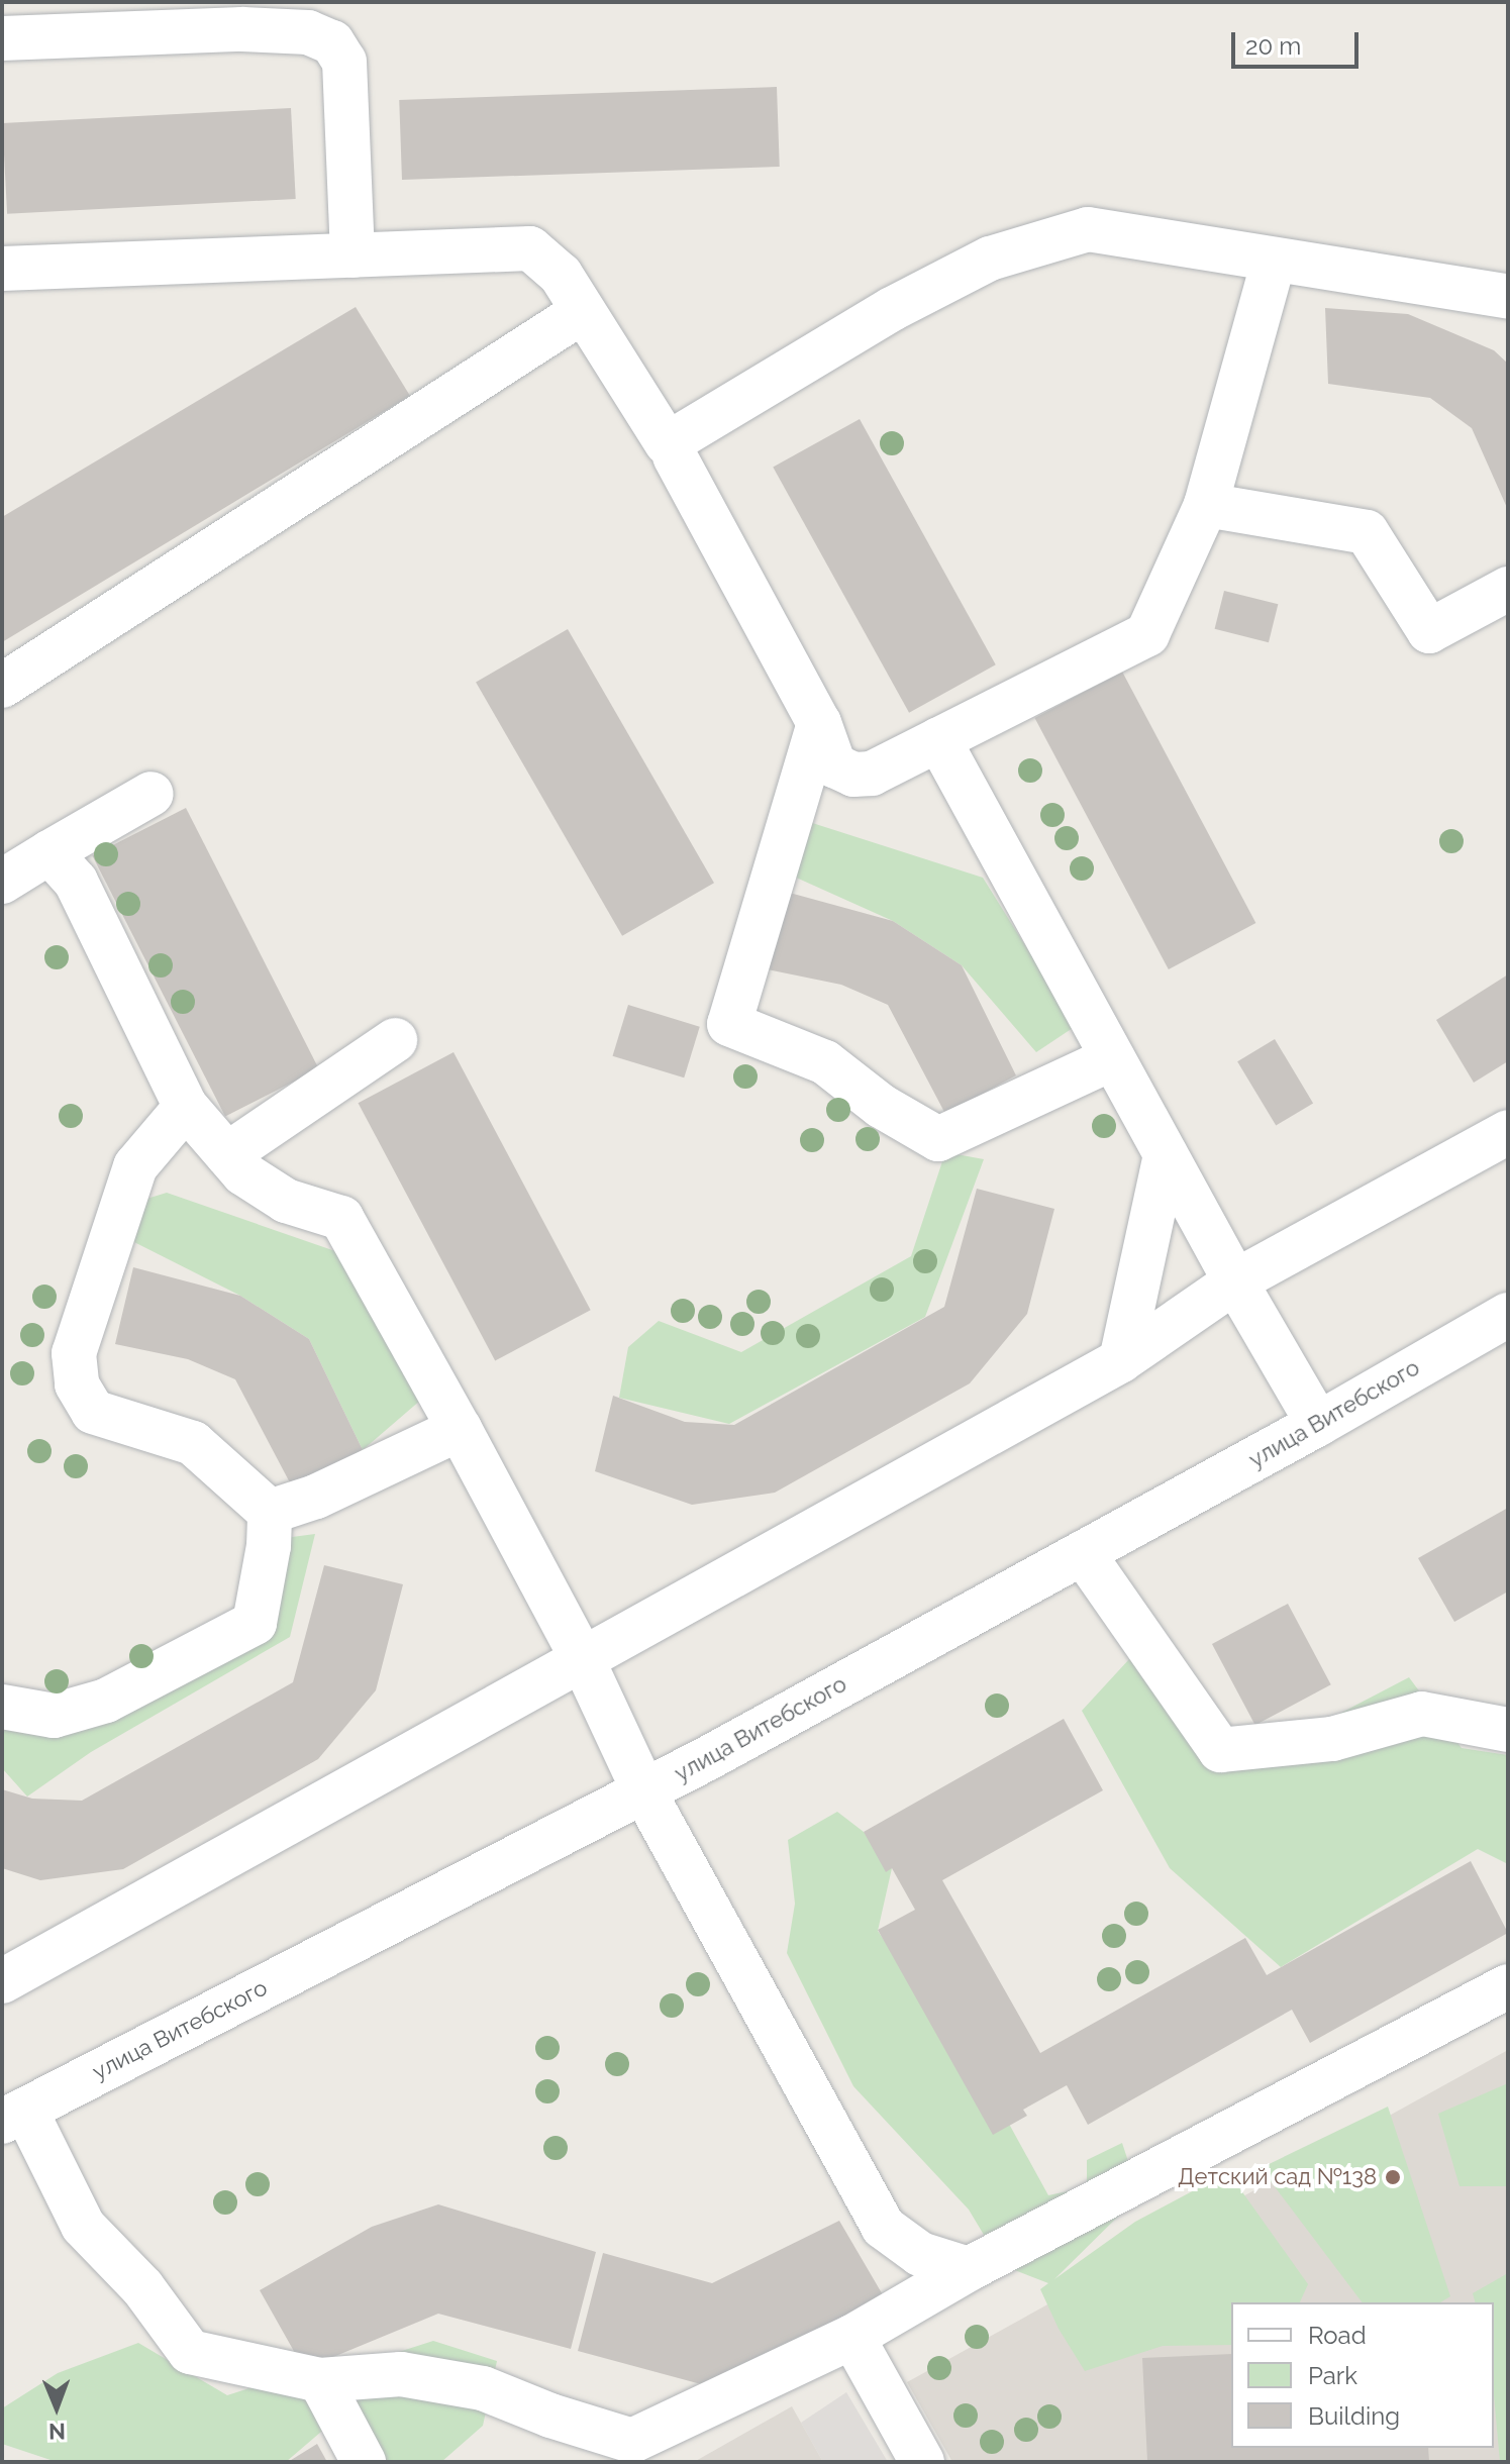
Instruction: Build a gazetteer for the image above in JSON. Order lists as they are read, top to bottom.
{
  "streets": {
    "street": ["улица Витебского"]
  },
  "places": ["Детский сад №138"],
  "legend": ["Road", "Park", "Building"],
  "scale_bar": "20 m",
  "north": "bottom"
}
